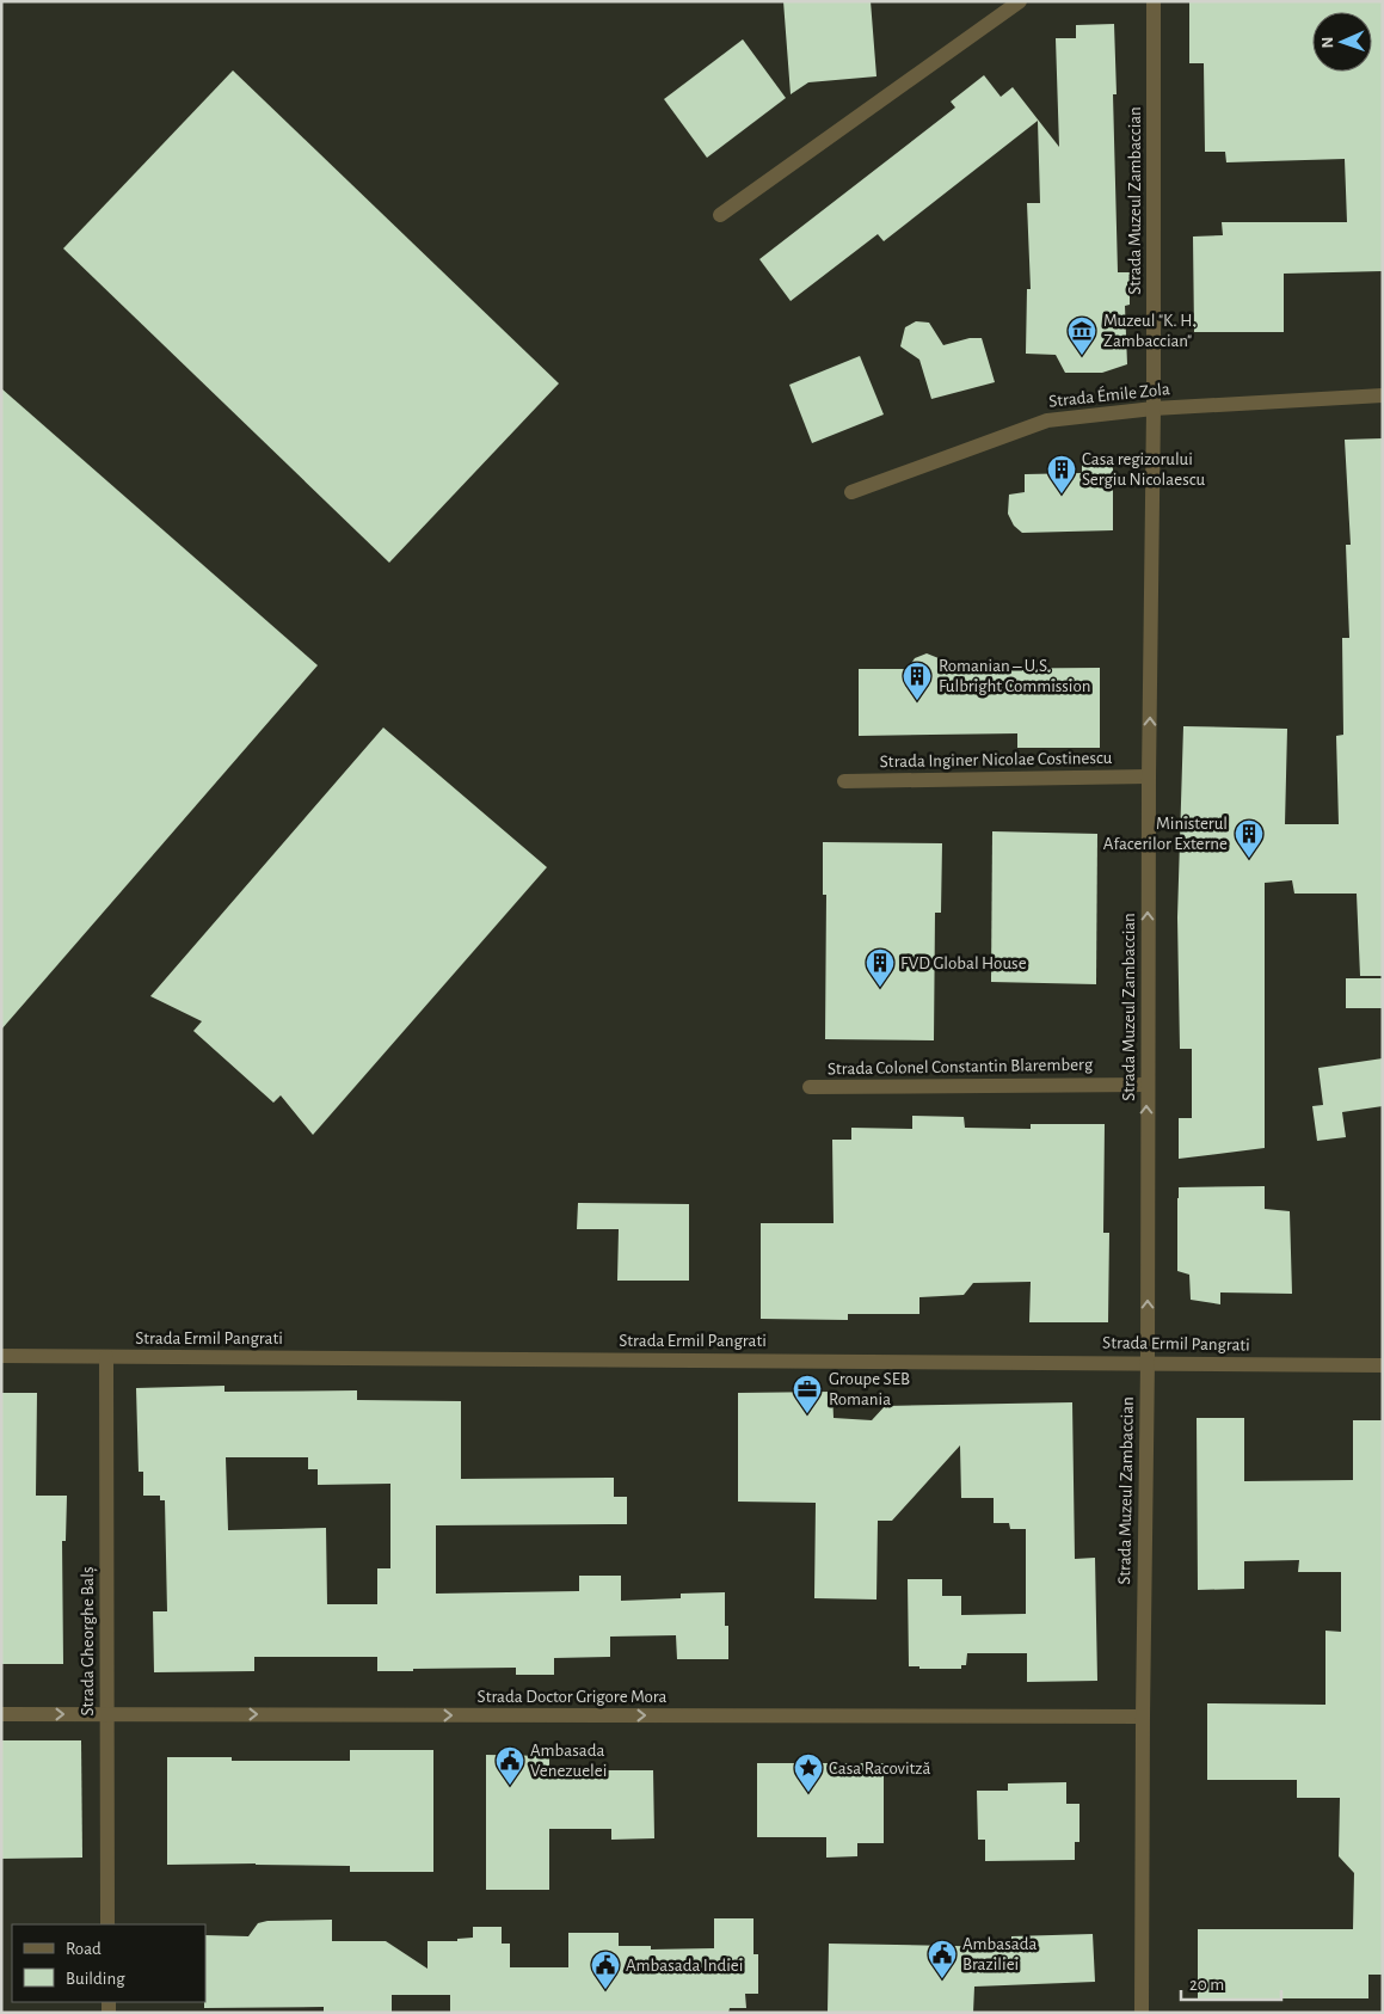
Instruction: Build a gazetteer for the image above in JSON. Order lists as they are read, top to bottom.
{
  "streets": {
    "street": [
      "Strada Muzeul Zambaccian",
      "Strada Émile Zola",
      "Strada Inginer Nicolae Costinescu",
      "Strada Colonel Constantin Blaremberg",
      "Strada Ermil Pangrati",
      "Strada Gheorghe Balș",
      "Strada Doctor Grigore Mora"
    ]
  },
  "crossings": [
    ["Strada Muzeul Zambaccian", "Strada Émile Zola"],
    ["Strada Muzeul Zambaccian", "Strada Inginer Nicolae Costinescu"],
    ["Strada Muzeul Zambaccian", "Strada Colonel Constantin Blaremberg"],
    ["Strada Muzeul Zambaccian", "Strada Ermil Pangrati"],
    ["Strada Muzeul Zambaccian", "Strada Doctor Grigore Mora"],
    ["Strada Ermil Pangrati", "Strada Gheorghe Balș"],
    ["Strada Gheorghe Balș", "Strada Doctor Grigore Mora"]
  ],
  "one_way": ["Strada Muzeul Zambaccian", "Strada Doctor Grigore Mora"],
  "places": {
    "museum": ["Muzeul \"K. H. Zambaccian\""],
    "building": [
      "Casa regizorului Sergiu Nicolaescu",
      "Romanian – U.S. Fulbright Commission",
      "Ministerul Afacerilor Externe",
      "FVD Global House"
    ],
    "office": ["Groupe SEB Romania"],
    "public building": ["Ambasada Venezuelei", "Ambasada Braziliei", "Ambasada Indiei"],
    "place": ["Casa Racovitză"]
  },
  "legend": ["Road", "Building"],
  "scale_bar": "20 m",
  "north": "left"
}
